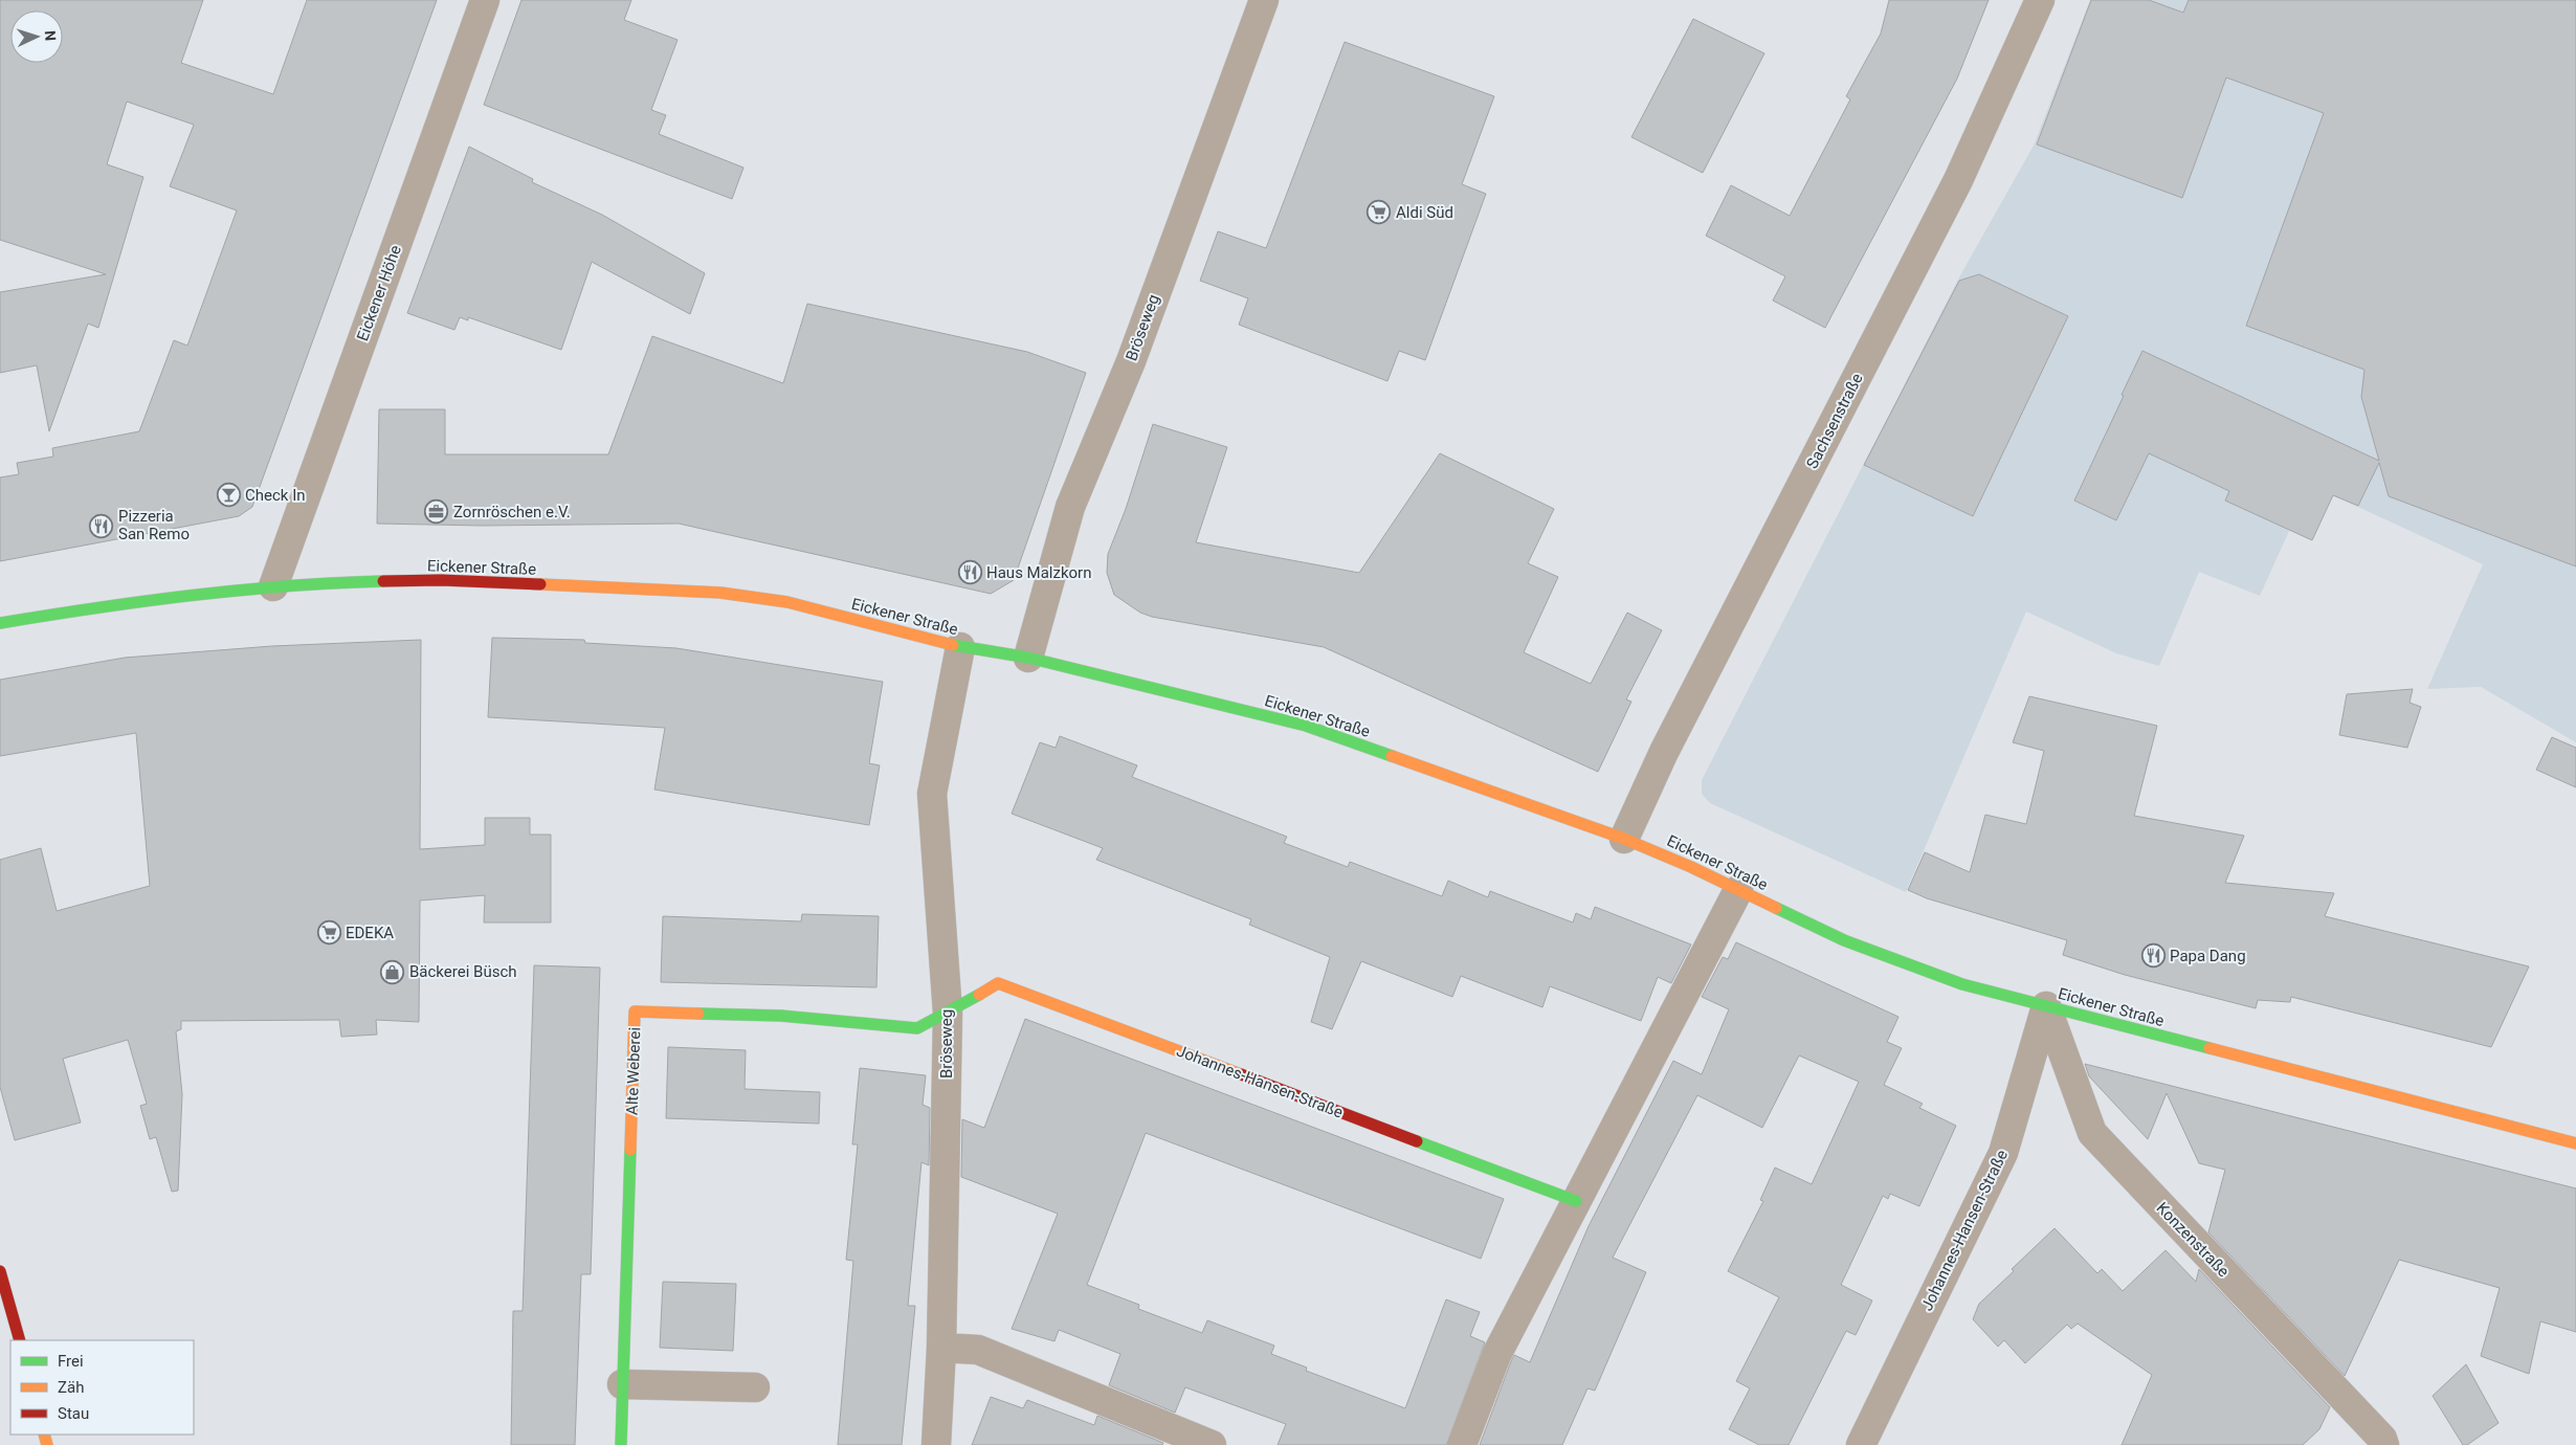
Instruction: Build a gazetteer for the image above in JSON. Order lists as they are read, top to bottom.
{
  "streets": {
    "street": [
      "Eickener Höhe",
      "Bröseweg",
      "Sachsenstraße",
      "Eickener Straße",
      "Alte Weberei",
      "Johannes-Hansen-Straße",
      "Konzenstraße"
    ]
  },
  "crossings": [
    ["Eickener Höhe", "Eickener Straße"],
    ["Bröseweg", "Eickener Straße"],
    ["Bröseweg", "Alte Weberei"],
    ["Bröseweg", "Johannes-Hansen-Straße"],
    ["Sachsenstraße", "Eickener Straße"],
    ["Eickener Straße", "Johannes-Hansen-Straße"],
    ["Eickener Straße", "Konzenstraße"],
    ["Alte Weberei", "Johannes-Hansen-Straße"],
    ["Johannes-Hansen-Straße", "Konzenstraße"]
  ],
  "places": {
    "supermarket": ["Aldi Süd", "EDEKA"],
    "bar": ["Check In"],
    "office": ["Zornröschen e.V."],
    "restaurant": ["Pizzeria San Remo", "Haus Malzkorn", "Papa Dang"],
    "shop": ["Bäckerei Büsch"]
  },
  "legend": ["Frei", "Zäh", "Stau"],
  "north": "right"
}
